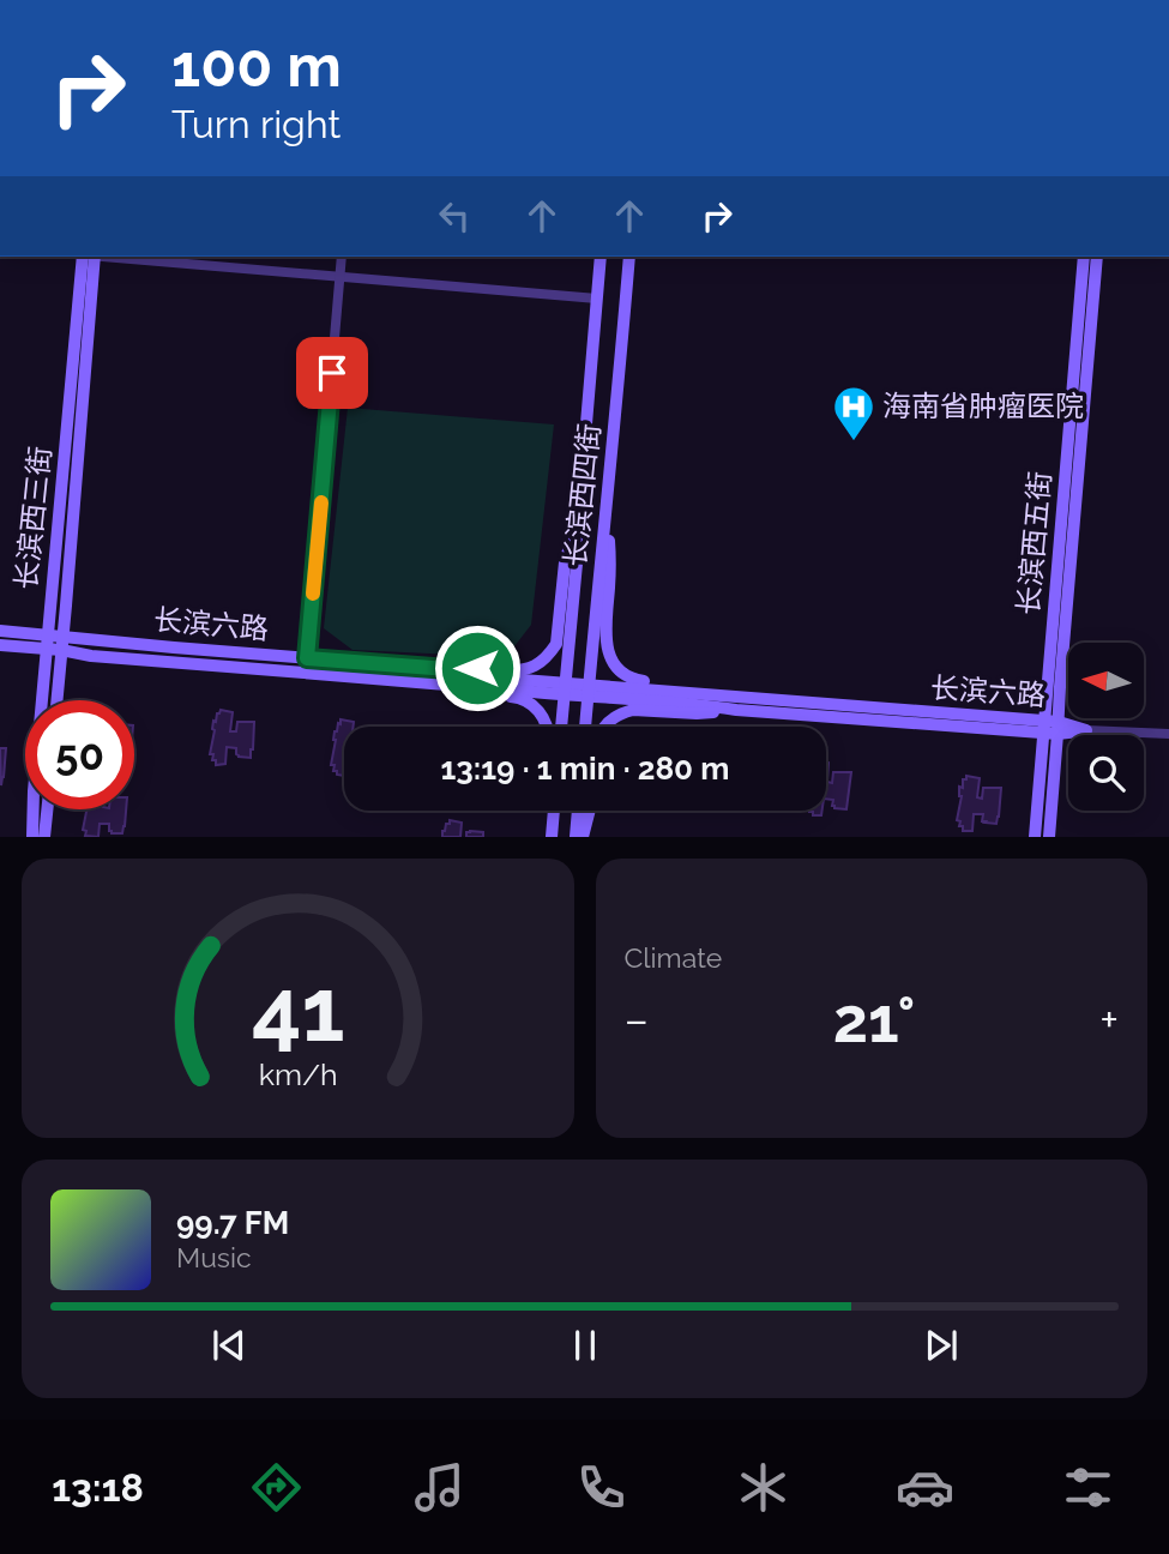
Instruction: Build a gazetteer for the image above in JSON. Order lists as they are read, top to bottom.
{
  "streets": {
    "main road": [
      "长滨西四街",
      "长滨西三街",
      "长滨西五街",
      "长滨六路"
    ]
  },
  "crossings": [
    ["长滨西四街", "长滨六路"],
    ["长滨西三街", "长滨六路"],
    ["长滨西五街", "长滨六路"]
  ],
  "places": {
    "hospital": ["海南省肿瘤医院"]
  },
  "north": "left",
  "page": {
    "turn": ["100 m", "Turn right"],
    "limit": "50",
    "trip": "13:19 · 1 min · 280 m",
    "tile": "Climate",
    "heat": ["−", "21°", "+"],
    "song": ["99.7 FM", "Music"],
    "tabs": "13:18",
    "gauge": ["41", "km/h"]
  }
}
